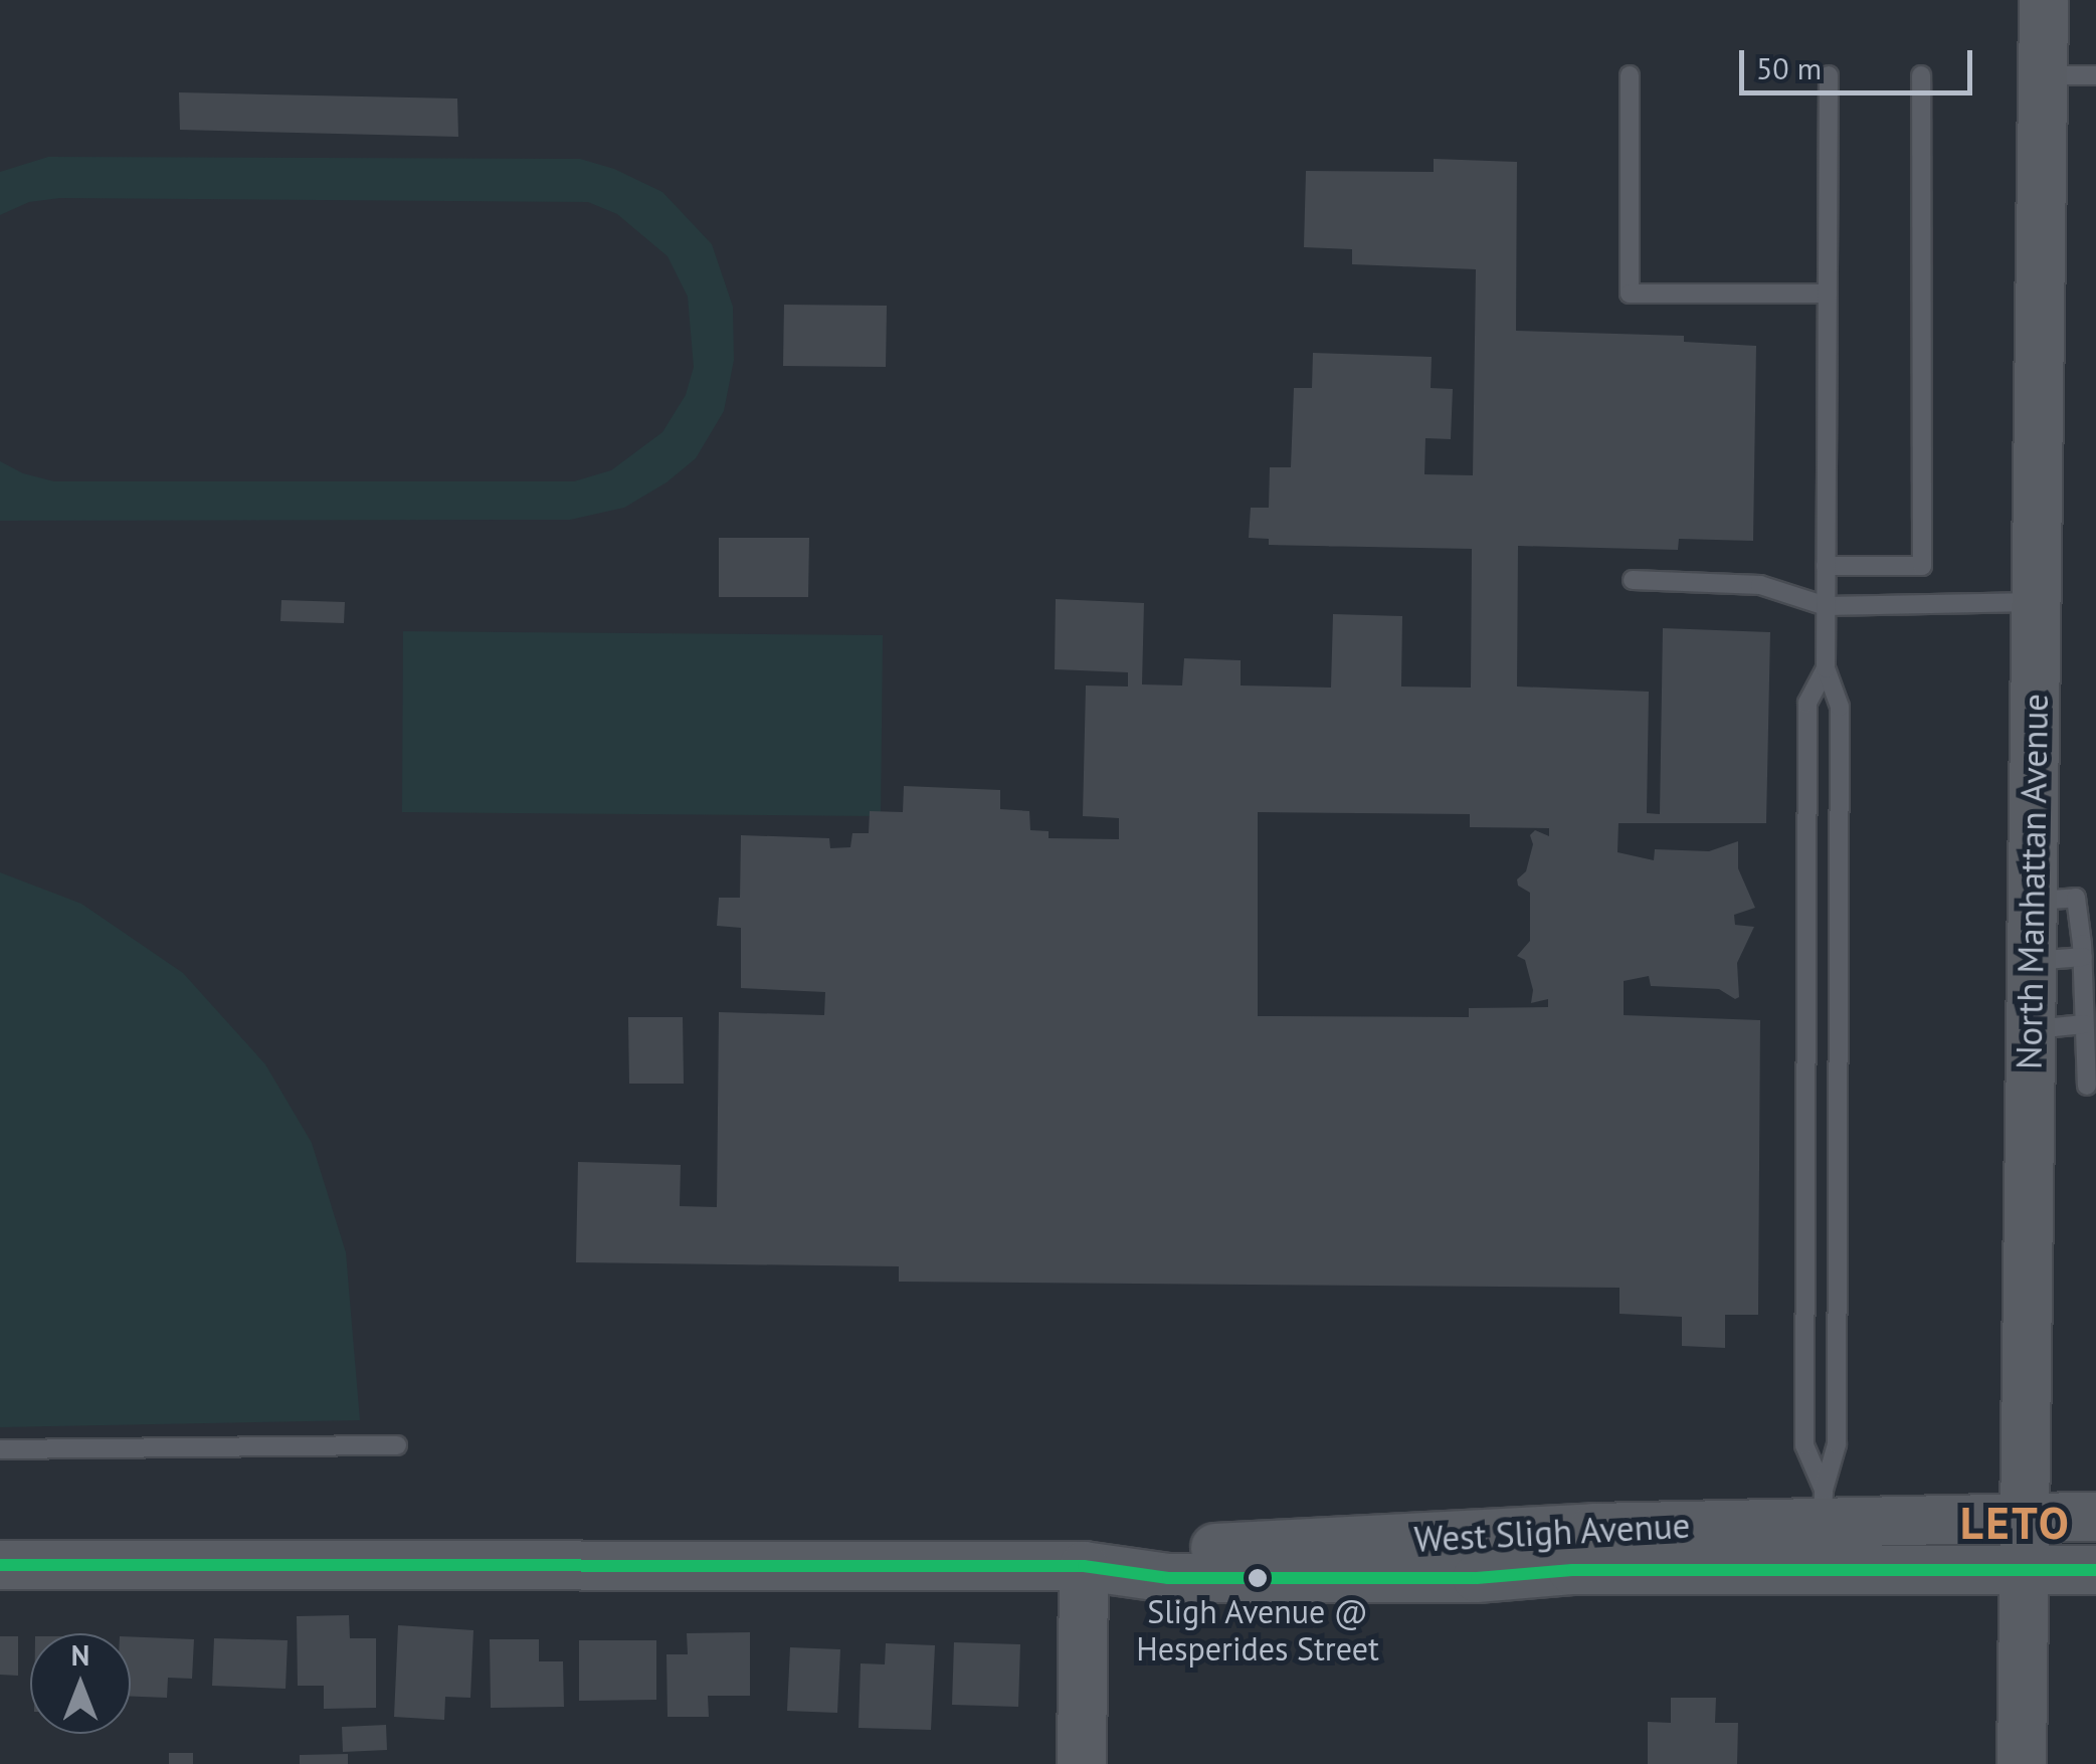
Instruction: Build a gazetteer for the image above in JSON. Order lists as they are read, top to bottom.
{
  "streets": {
    "main road": ["North Manhattan Avenue", "West Sligh Avenue"]
  },
  "crossings": [
    ["North Manhattan Avenue", "West Sligh Avenue"]
  ],
  "districts": ["LETO"],
  "places": ["Sligh Avenue @ Hesperides Street"],
  "scale_bar": "50 m",
  "north": "top"
}
